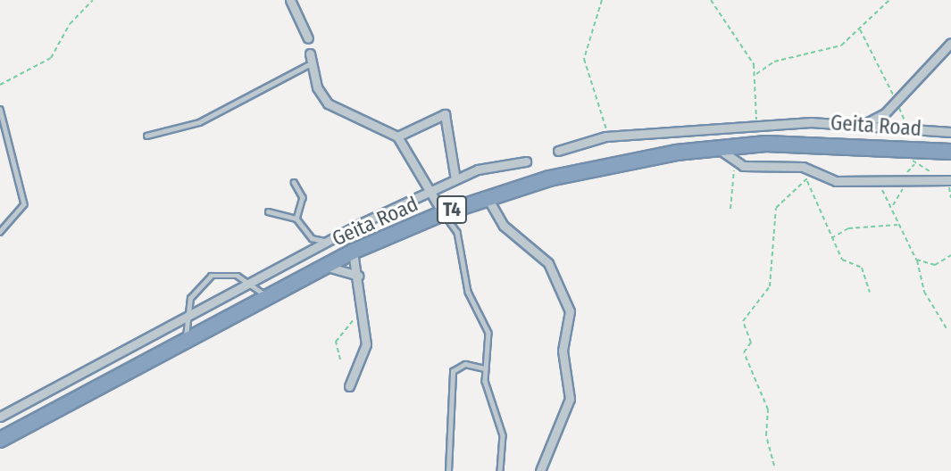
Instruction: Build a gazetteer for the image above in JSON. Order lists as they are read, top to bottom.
{
  "streets": {
    "highway": ["Geita Road", "T4"]
  }
}
